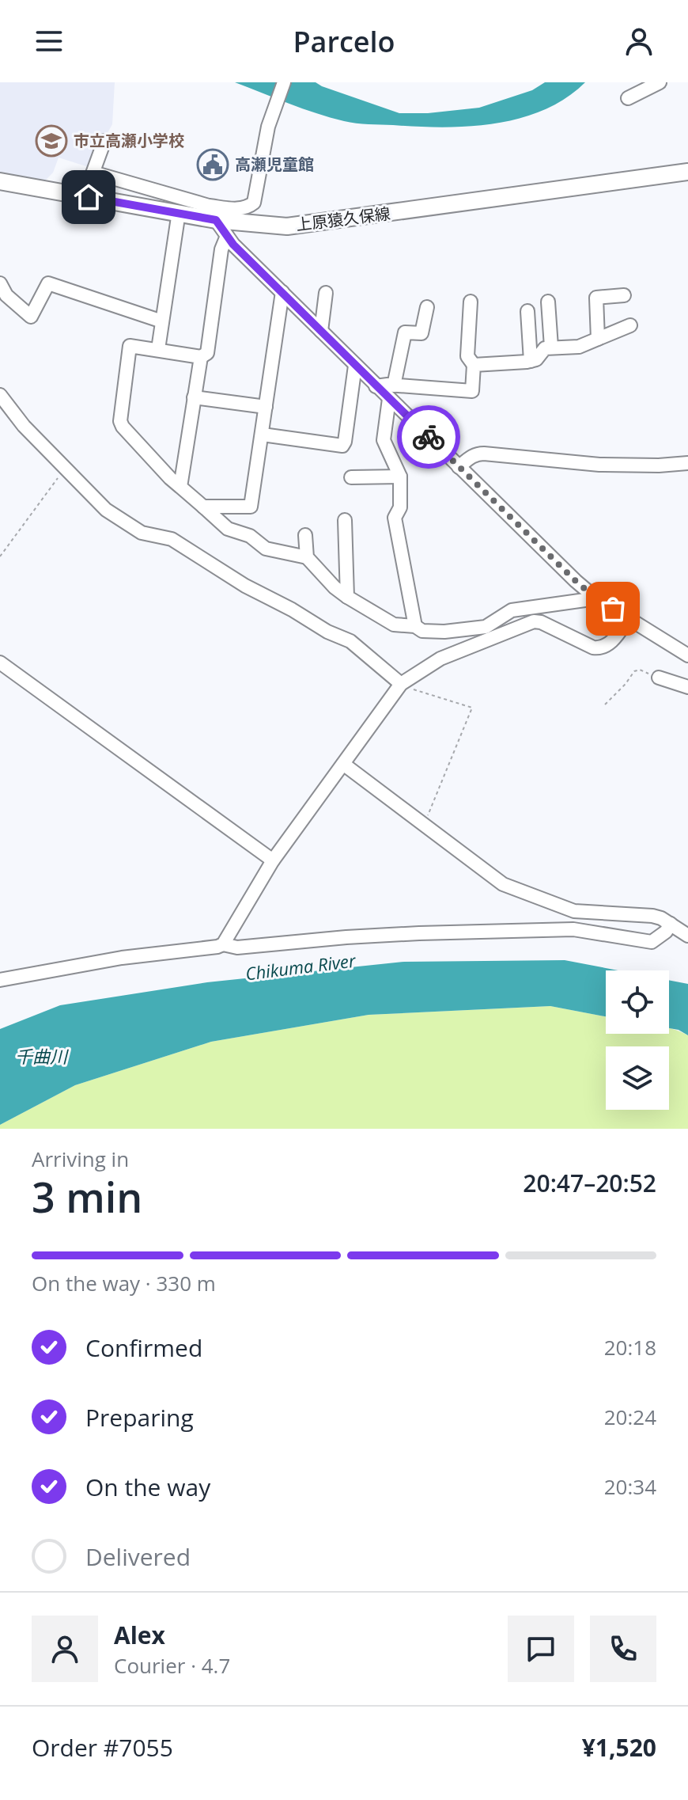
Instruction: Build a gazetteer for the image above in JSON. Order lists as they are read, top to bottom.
{
  "streets": {
    "main road": ["上原猿久保線"]
  },
  "water": ["Chikuma River", "千曲川"],
  "places": {
    "school or university": ["市立高瀬小学校"],
    "public building": ["高瀬児童館"]
  },
  "page": {
    "header": "Parcelo",
    "heading": ["3 min", "Arriving in", "20:47–20:52"],
    "panel": [
      "Alex",
      "Courier · 4.7",
      "Order #7055",
      "¥1,520"
    ],
    "bar": "On the way · 330 m",
    "list": [
      ["Confirmed", "20:18"],
      ["Preparing", "20:24"],
      ["On the way", "20:34"],
      "Delivered"
    ]
  }
}
